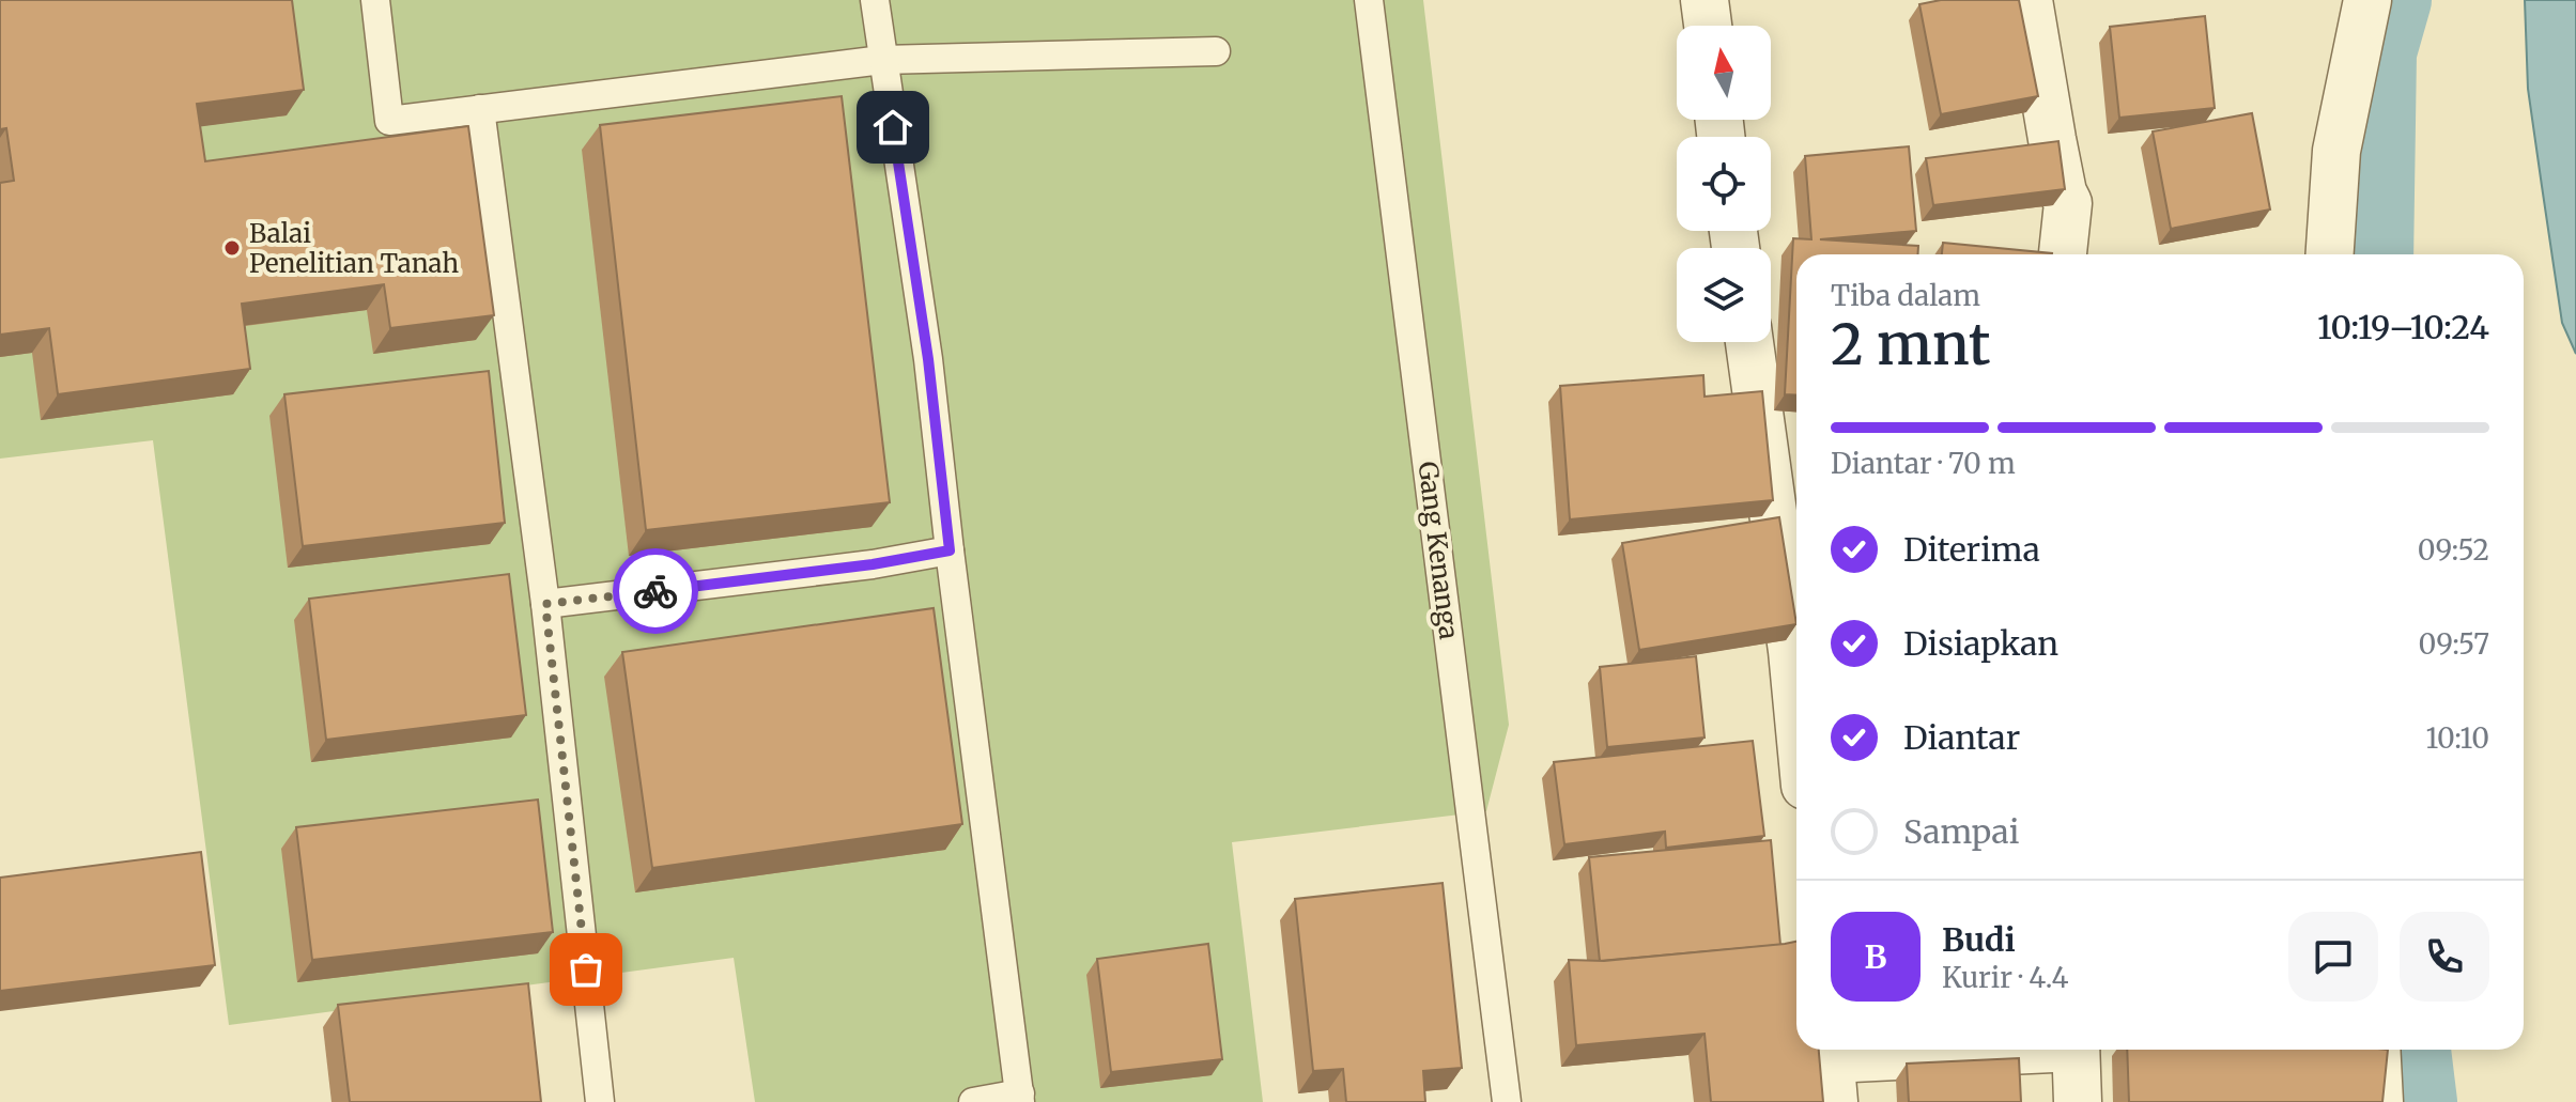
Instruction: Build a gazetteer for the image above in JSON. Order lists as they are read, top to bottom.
{
  "streets": {
    "lane": ["Gang Kenanga"]
  },
  "places": ["Balai Penelitian Tanah"],
  "north": "top",
  "page": {
    "heading": ["2 mnt", "Tiba dalam", "10:19–10:24"],
    "panel": ["Budi", "Kurir · 4.4"],
    "bar": "Diantar · 70 m",
    "list": [
      ["Diterima", "09:52"],
      ["Disiapkan", "09:57"],
      ["Diantar", "10:10"],
      "Sampai"
    ],
    "round": "B"
  }
}
